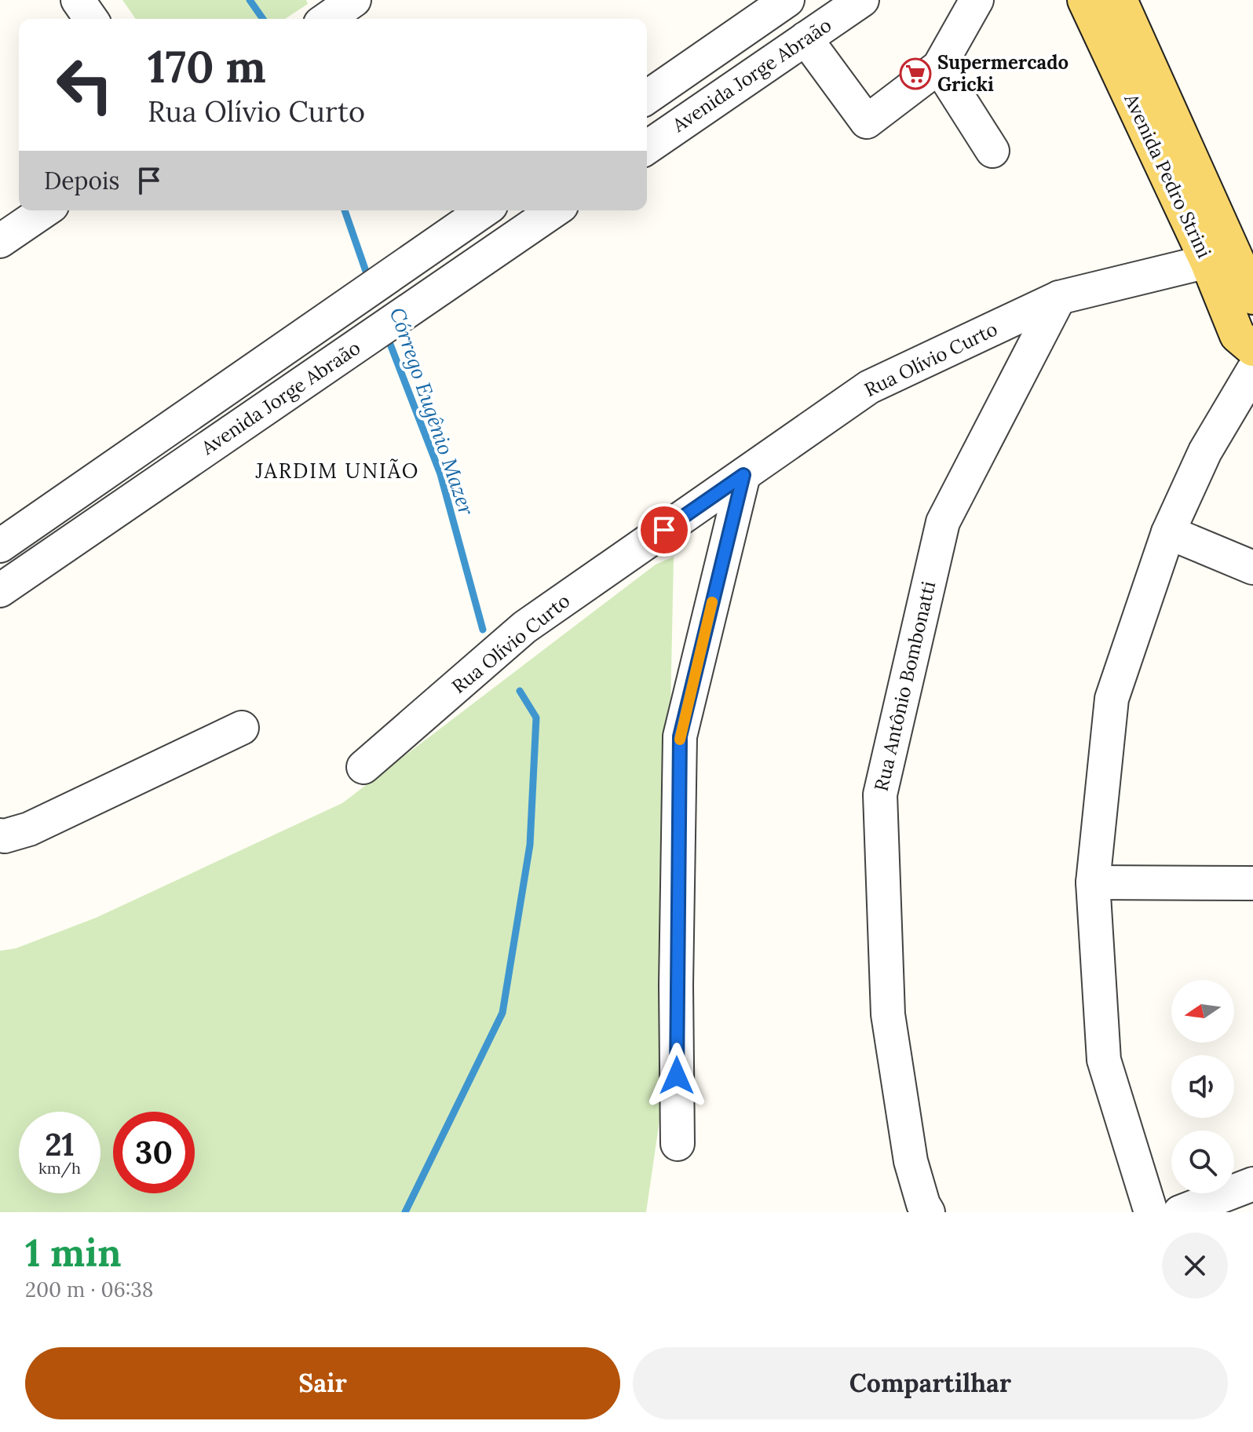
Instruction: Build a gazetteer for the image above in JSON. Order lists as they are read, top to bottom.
{
  "streets": {
    "main road": ["Avenida Pedro Strini"],
    "street": ["Avenida Jorge Abraão", "Rua Olívio Curto", "Rua Antônio Bombonatti"]
  },
  "crossings": [
    ["Avenida Pedro Strini", "Rua Olívio Curto"],
    ["Rua Olívio Curto", "Rua Antônio Bombonatti"]
  ],
  "districts": ["JARDIM UNIÃO"],
  "water": ["Córrego Eugênio Mazer"],
  "places": {
    "supermarket": ["Supermercado Gricki"]
  },
  "north": "left",
  "page": {
    "turn": ["170 m", "Rua Olívio Curto"],
    "then": "Depois",
    "speed": "21 km/h",
    "limit": "30",
    "heading": ["1 min", "200 m · 06:38"],
    "buttons": ["Sair", "Compartilhar"]
  }
}
